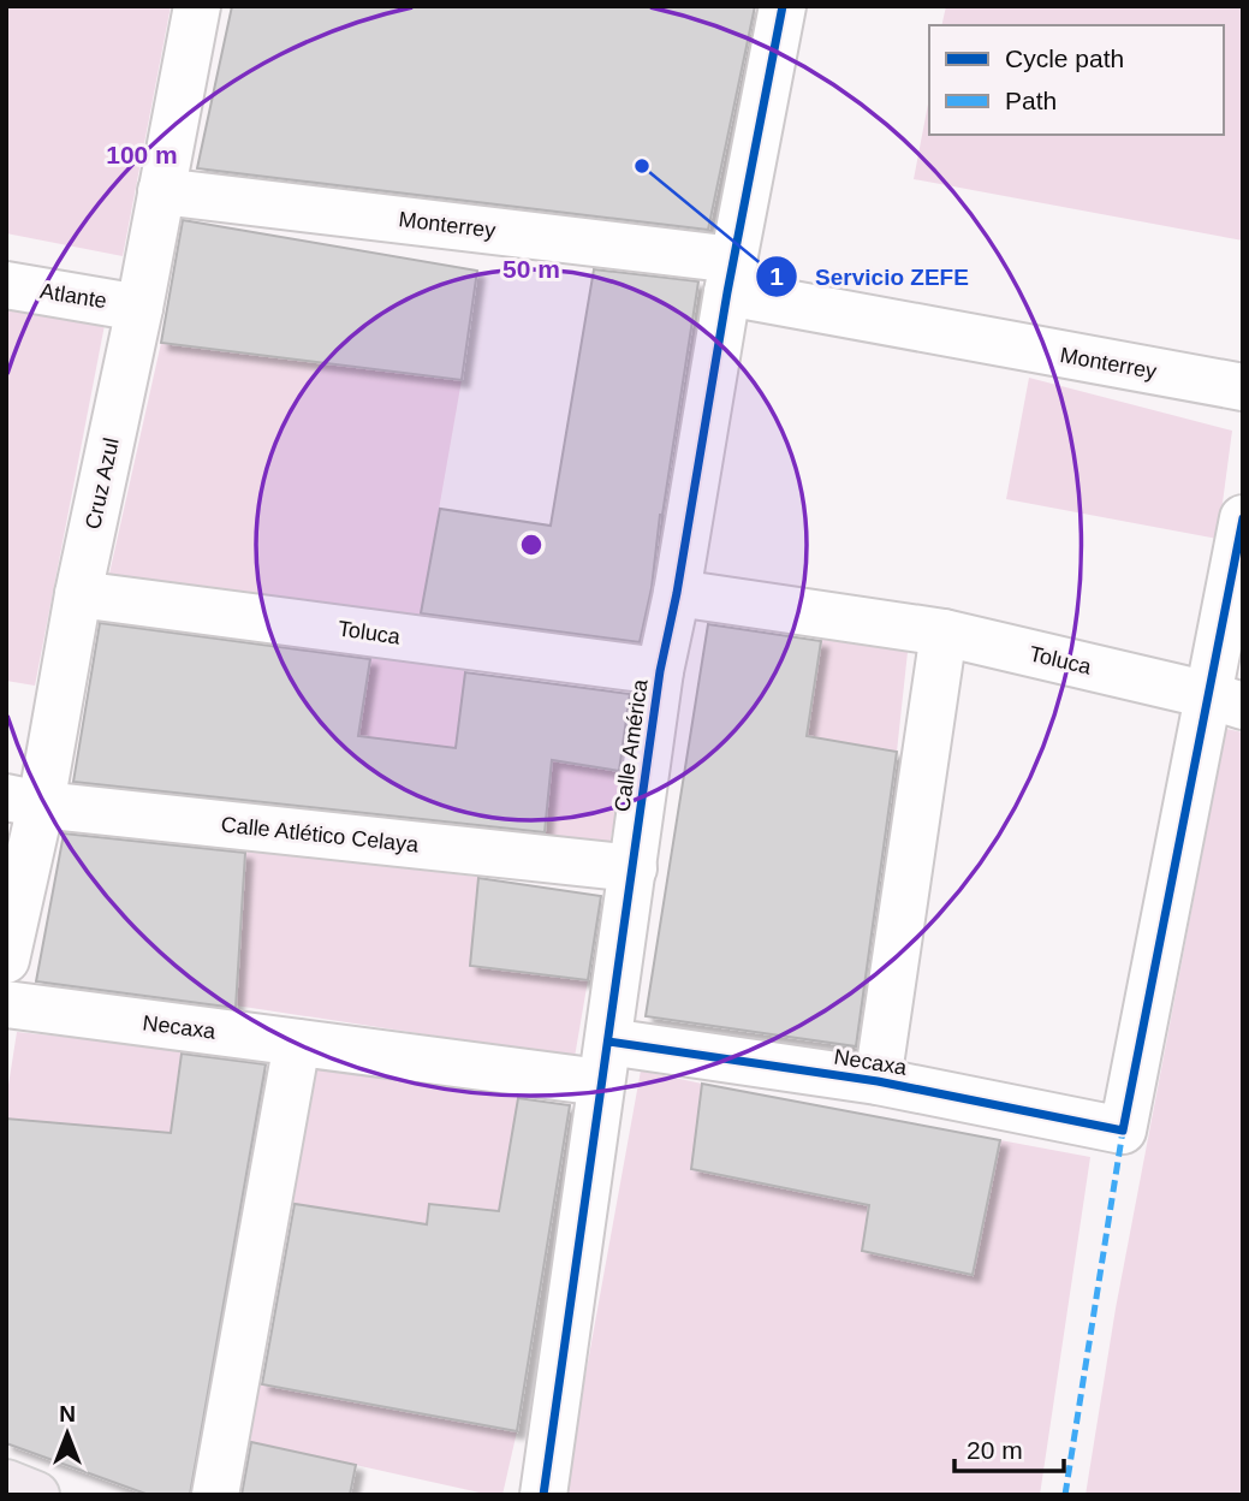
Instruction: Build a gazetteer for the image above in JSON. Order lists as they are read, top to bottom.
{
  "streets": {
    "street": [
      "Monterrey",
      "Atlante",
      "Cruz Azul",
      "Toluca",
      "Calle América",
      "Calle Atlético Celaya",
      "Necaxa"
    ]
  },
  "crossings": [
    ["Monterrey", "Cruz Azul"],
    ["Monterrey", "Calle América"],
    ["Atlante", "Cruz Azul"],
    ["Cruz Azul", "Toluca"],
    ["Cruz Azul", "Calle Atlético Celaya"],
    ["Toluca", "Calle América"],
    ["Toluca", "Necaxa"],
    ["Calle América", "Calle Atlético Celaya"],
    ["Calle América", "Necaxa"]
  ],
  "places": ["Servicio ZEFE"],
  "legend": ["Cycle path", "Path"],
  "scale_bar": "20 m",
  "north": "top",
  "rings": ["100 m", "50 m"]
}
